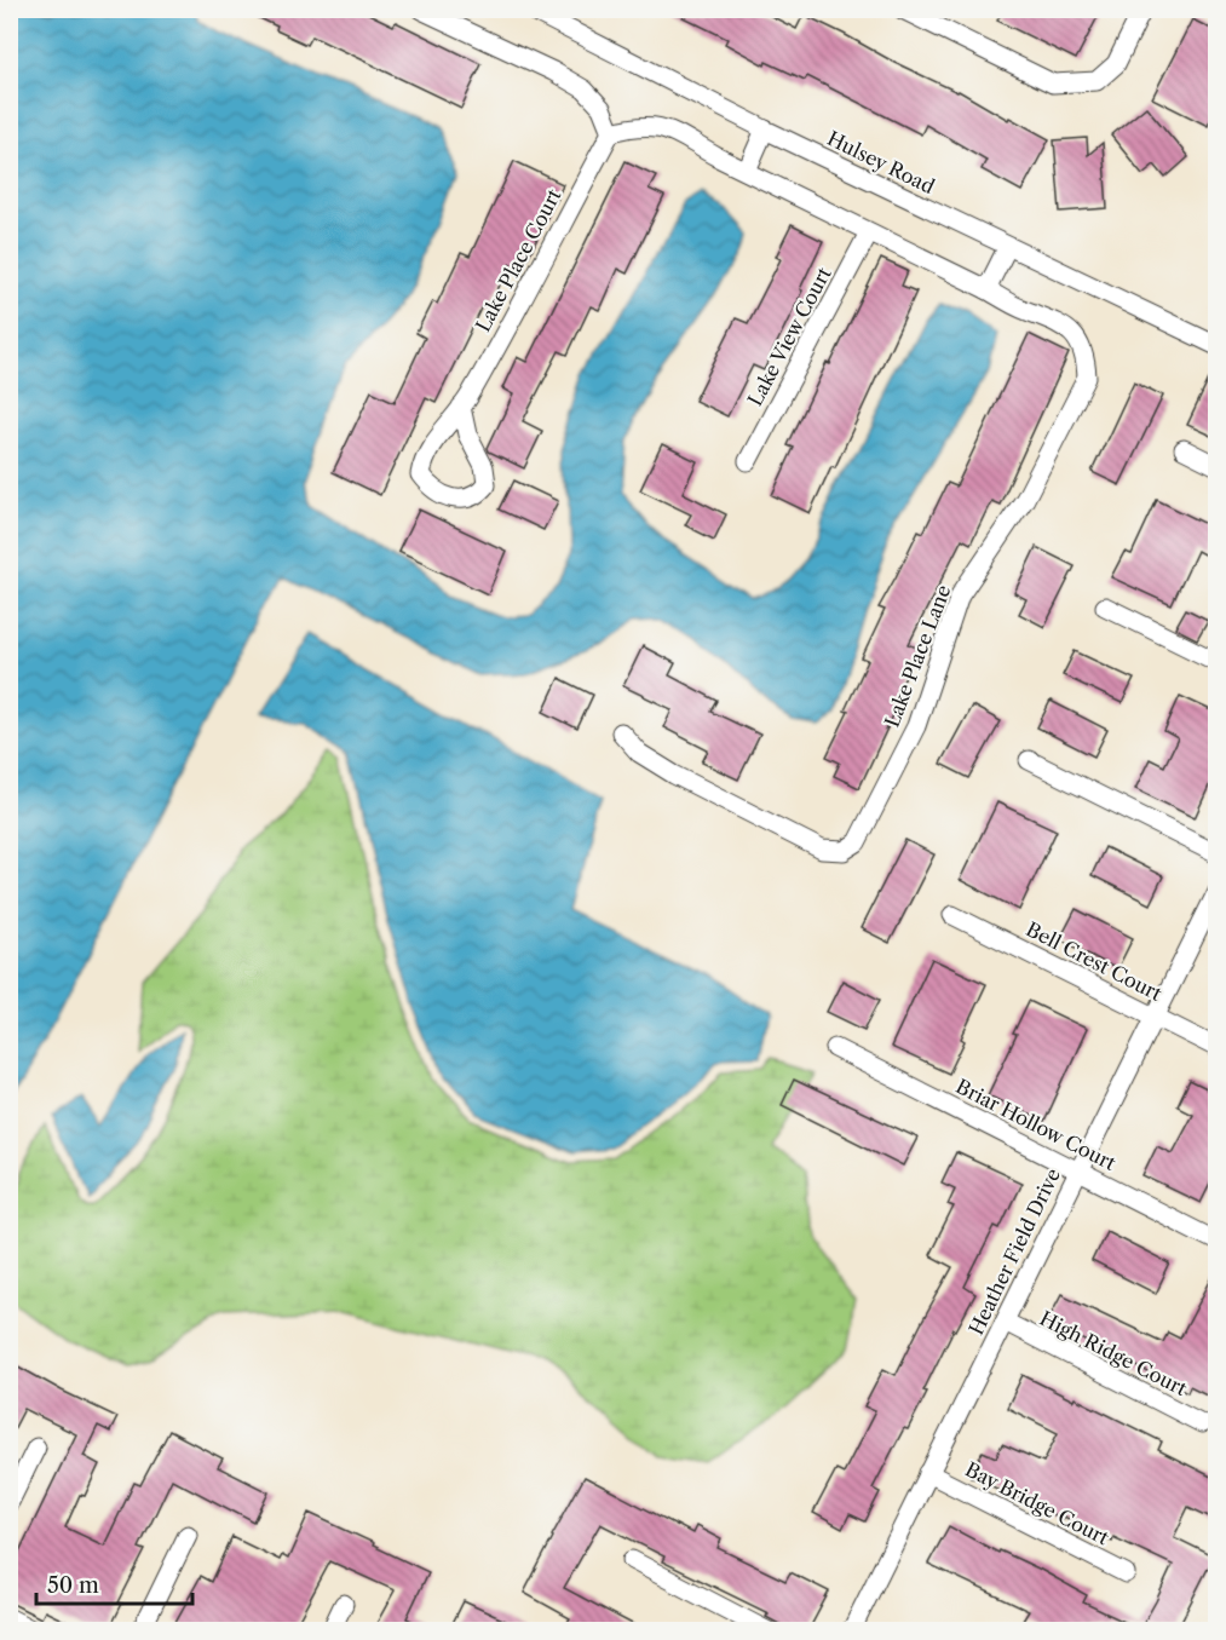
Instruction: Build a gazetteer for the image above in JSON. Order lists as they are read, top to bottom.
{
  "streets": {
    "street": [
      "Hulsey Road",
      "Lake Place Court",
      "Lake View Court",
      "Lake Place Lane",
      "Bell Crest Court",
      "Briar Hollow Court",
      "Heather Field Drive",
      "High Ridge Court",
      "Bay Bridge Court"
    ]
  },
  "crossings": [
    ["Lake Place Court", "Lake Place Lane"],
    ["Lake View Court", "Lake Place Lane"],
    ["Bell Crest Court", "Heather Field Drive"],
    ["Briar Hollow Court", "Heather Field Drive"],
    ["Heather Field Drive", "High Ridge Court"],
    ["Heather Field Drive", "Bay Bridge Court"]
  ],
  "scale_bar": "50 m"
}
